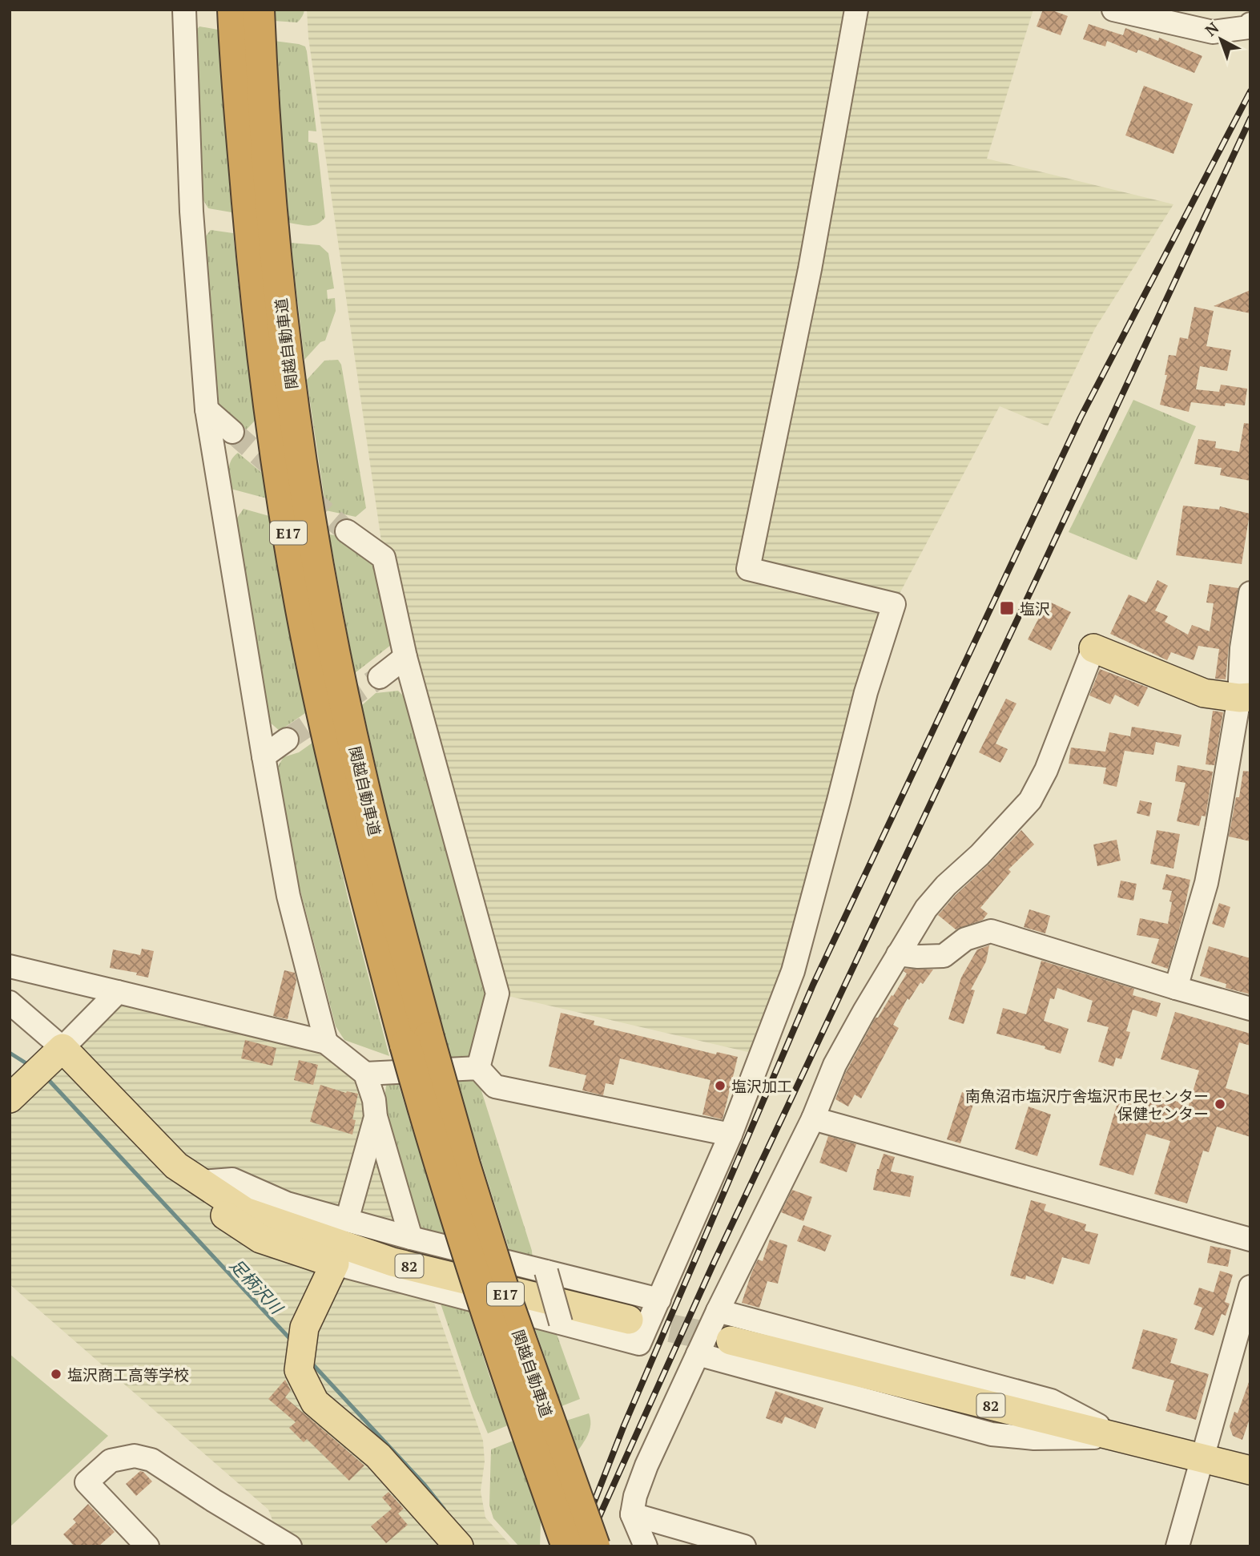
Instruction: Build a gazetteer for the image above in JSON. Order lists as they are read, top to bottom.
{
  "streets": {
    "highway": ["関越自動車道", "E17"],
    "main road": ["82"]
  },
  "water": ["足柄沢川"],
  "places": {
    "transit": ["塩沢"],
    "other": ["塩沢加工", "南魚沼市塩沢庁舎塩沢市民センター 保健センター", "塩沢商工高等学校"]
  },
  "north": "top left"
}
